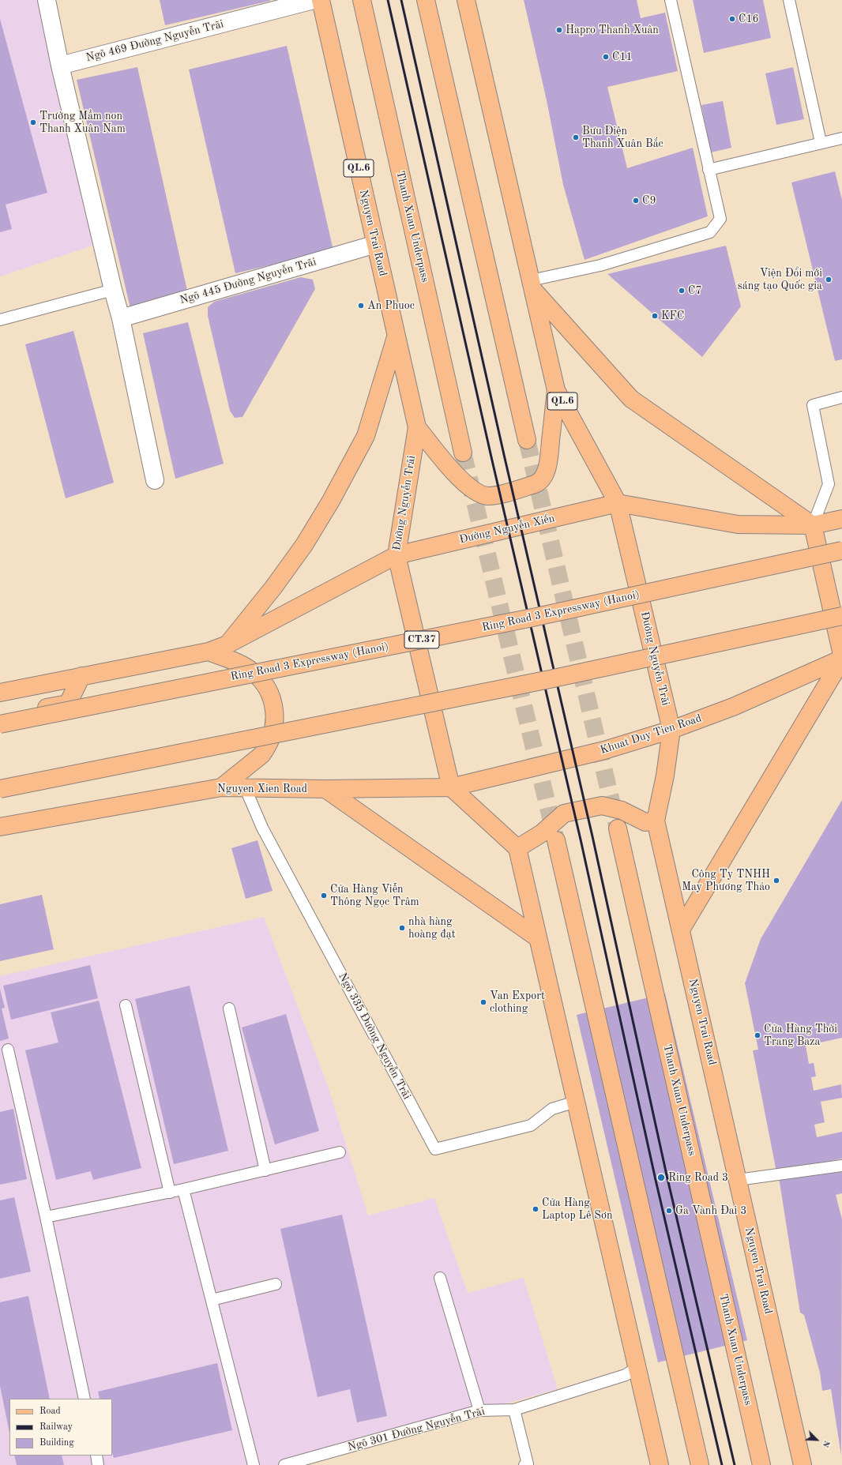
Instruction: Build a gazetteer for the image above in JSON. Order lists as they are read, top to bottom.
{
  "streets": {
    "main road": [
      "QL.6",
      "Thanh Xuan Underpass",
      "Nguyen Trai Road",
      "Đường Nguyễn Trãi",
      "Đường Nguyễn Xiển",
      "Ring Road 3 Expressway (Hanoi)",
      "CT.37",
      "Khuat Duy Tien Road",
      "Nguyen Xien Road"
    ],
    "street": ["Ngõ 469 Đường Nguyễn Trãi", "Ngõ 445 Đường Nguyễn Trãi"],
    "lane": ["Ngõ 335 Đường Nguyễn Trãi", "Ngõ 301 Đường Nguyễn Trãi"]
  },
  "crossings": [
    ["QL.6", "Đường Nguyễn Trãi"],
    ["Nguyen Trai Road", "Ngõ 445 Đường Nguyễn Trãi"],
    ["Nguyen Trai Road", "Đường Nguyễn Trãi"],
    ["Đường Nguyễn Trãi", "Đường Nguyễn Xiển"],
    ["Đường Nguyễn Trãi", "Khuat Duy Tien Road"],
    ["Đường Nguyễn Trãi", "Nguyen Xien Road"],
    ["Khuat Duy Tien Road", "Nguyen Xien Road"],
    ["Nguyen Xien Road", "Ngõ 335 Đường Nguyễn Trãi"]
  ],
  "places": [
    "C16",
    "Hapro Thanh Xuân",
    "C11",
    "Trường Mầm non Thanh Xuân Nam",
    "Bưu Điện Thanh Xuân Bắc",
    "C9",
    "Viện Đổi mới sáng tạo Quốc gia",
    "C7",
    "An Phuoc",
    "KFC",
    "Công Ty TNHH May Phương Thảo",
    "Cửa Hàng Viễn Thông Ngọc Trâm",
    "nhà hàng hoàng đạt",
    "Van Export clothing",
    "Cửa Hàng Thời Trang Baza",
    "Ring Road 3",
    "Cửa Hàng Laptop Lê Sơn",
    "Ga Vành Đai 3"
  ],
  "legend": ["Road", "Railway", "Building"],
  "north": "bottom right"
}
